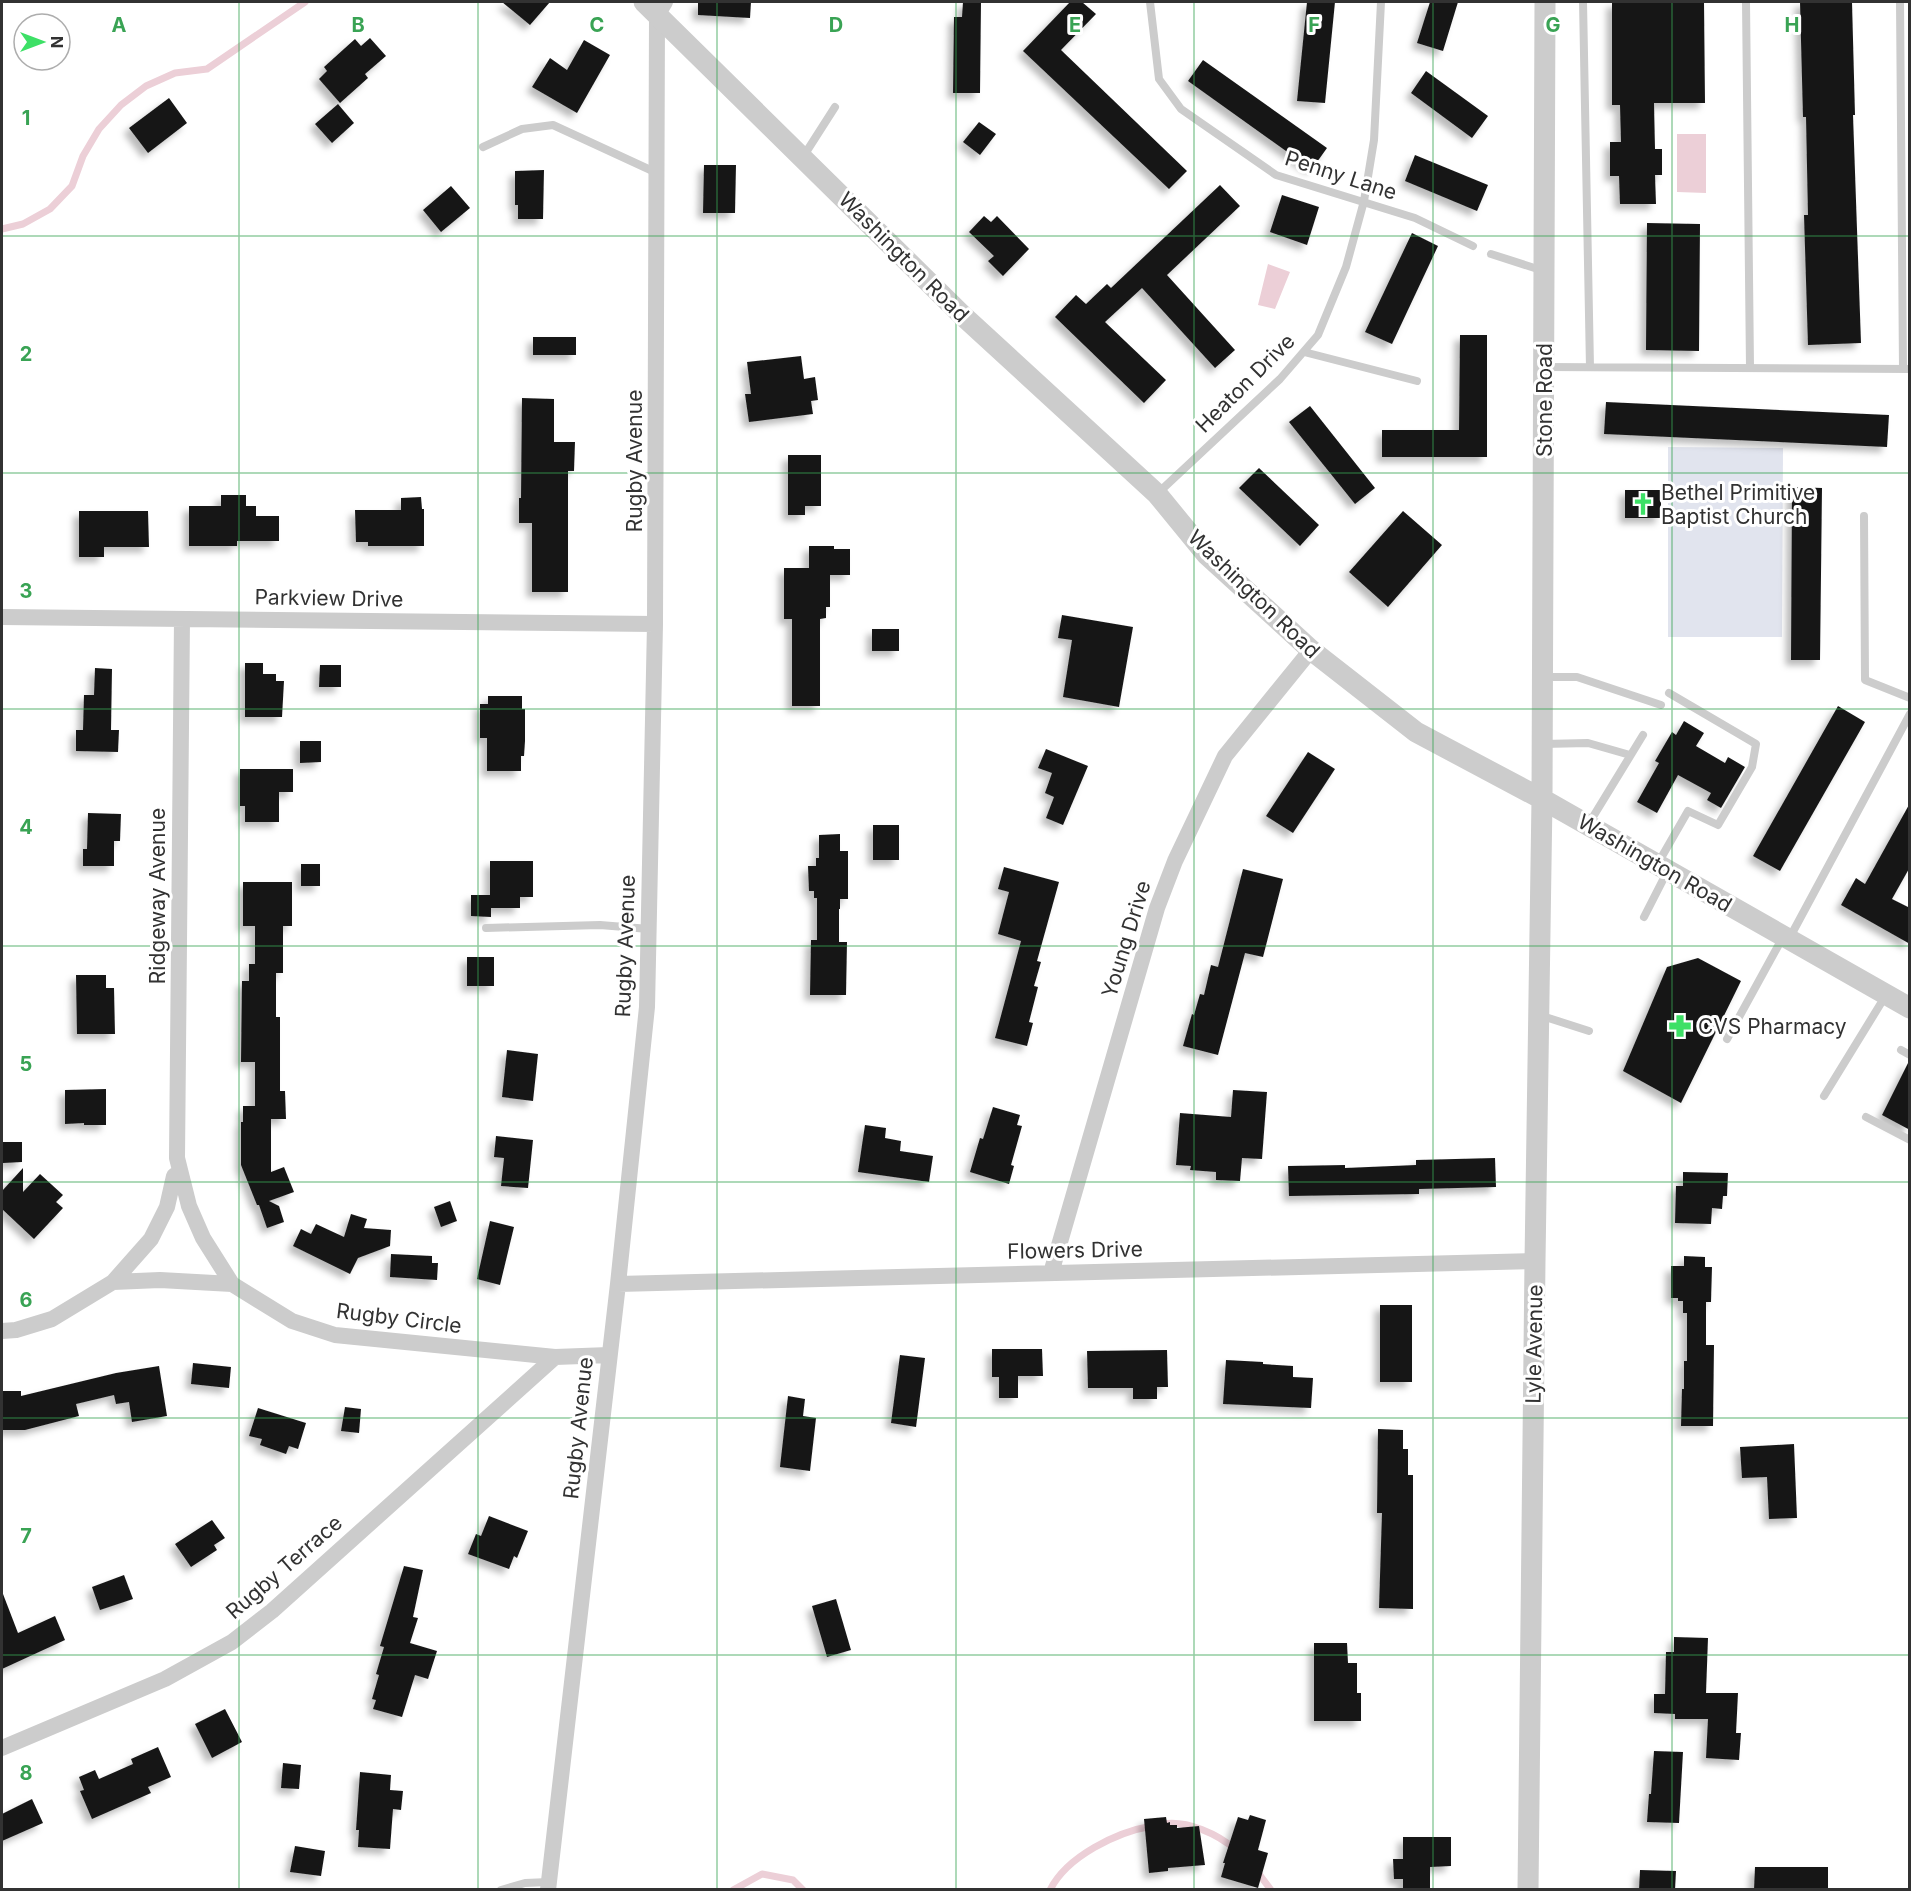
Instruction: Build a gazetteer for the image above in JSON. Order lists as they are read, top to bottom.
{
  "streets": {
    "street": [
      "Washington Road",
      "Stone Road",
      "Rugby Avenue",
      "Parkview Drive",
      "Ridgeway Avenue",
      "Young Drive",
      "Flowers Drive",
      "Rugby Circle",
      "Lyle Avenue",
      "Rugby Terrace"
    ],
    "lane": ["Penny Lane", "Heaton Drive"]
  },
  "crossings": [
    ["Penny Lane", "Heaton Drive"],
    ["Washington Road", "Heaton Drive"],
    ["Washington Road", "Stone Road"],
    ["Washington Road", "Rugby Avenue"],
    ["Washington Road", "Young Drive"],
    ["Washington Road", "Lyle Avenue"],
    ["Stone Road", "Lyle Avenue"],
    ["Rugby Avenue", "Parkview Drive"],
    ["Rugby Avenue", "Flowers Drive"],
    ["Rugby Avenue", "Rugby Circle"],
    ["Parkview Drive", "Ridgeway Avenue"],
    ["Ridgeway Avenue", "Rugby Circle"],
    ["Young Drive", "Flowers Drive"],
    ["Flowers Drive", "Lyle Avenue"],
    ["Rugby Circle", "Rugby Terrace"]
  ],
  "places": {
    "church": ["Bethel Primitive Baptist Church"],
    "pharmacy": ["CVS Pharmacy"]
  },
  "north": "right",
  "grid": {
    "columns": [
      "A",
      "B",
      "C",
      "D",
      "E",
      "F",
      "G",
      "H"
    ],
    "rows": [
      "1",
      "2",
      "3",
      "4",
      "5",
      "6",
      "7",
      "8"
    ]
  }
}
